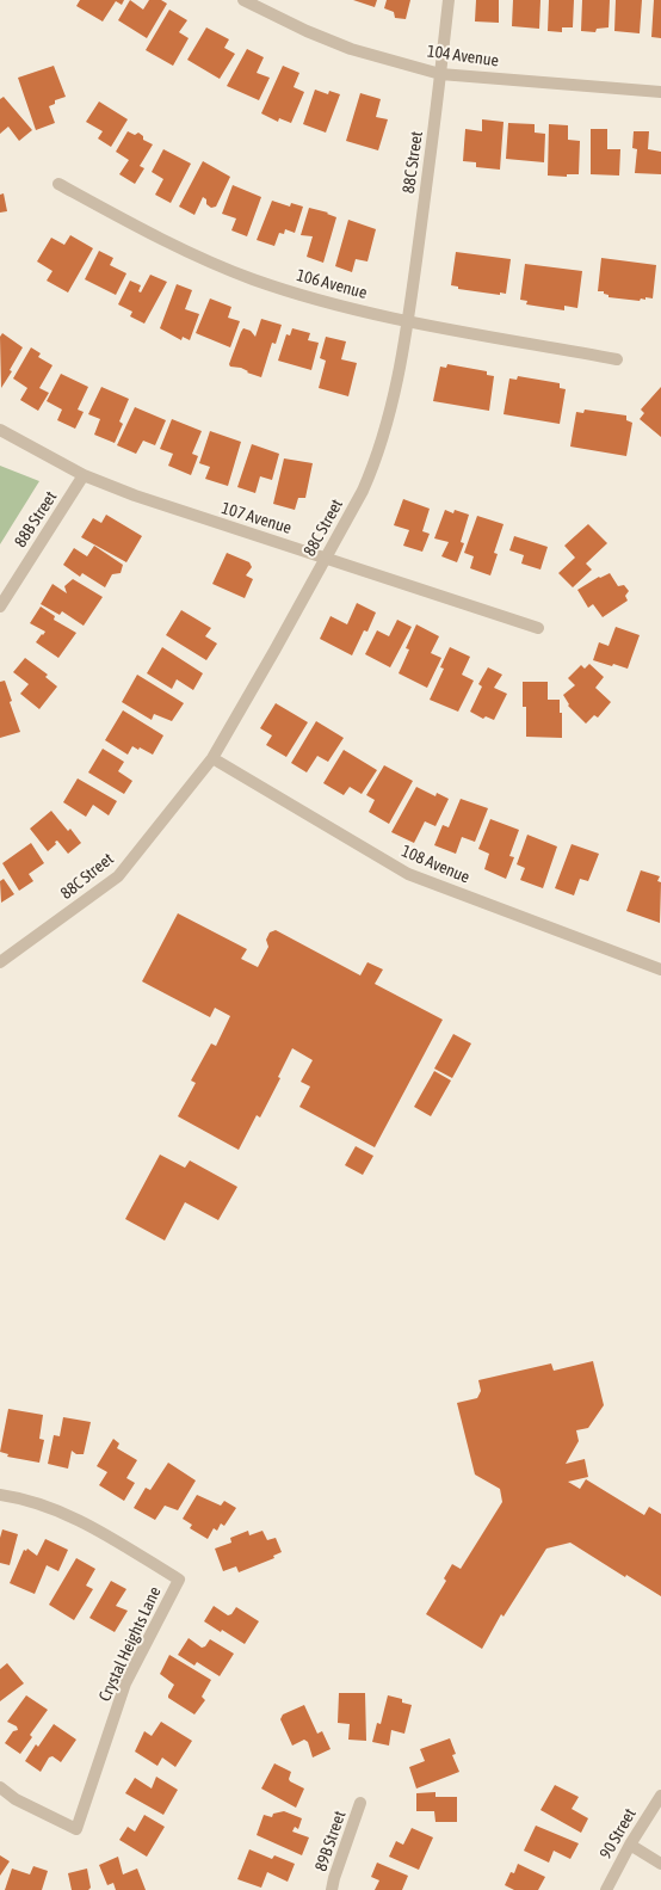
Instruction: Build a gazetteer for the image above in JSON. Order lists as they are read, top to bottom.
{
  "streets": {
    "street": [
      "104 Avenue",
      "88C Street",
      "106 Avenue",
      "107 Avenue",
      "88B Street",
      "108 Avenue",
      "Crystal Heights Lane",
      "90 Street",
      "89B Street"
    ]
  },
  "crossings": [
    ["104 Avenue", "88C Street"],
    ["88C Street", "106 Avenue"],
    ["88C Street", "107 Avenue"],
    ["88C Street", "108 Avenue"],
    ["107 Avenue", "88B Street"]
  ]
}
